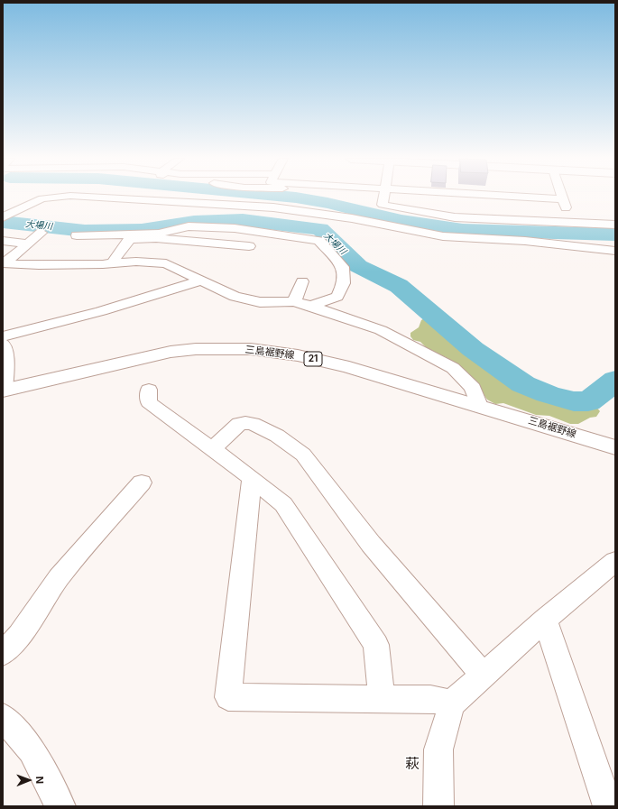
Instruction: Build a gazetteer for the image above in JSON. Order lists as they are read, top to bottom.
{
  "streets": {
    "main road": ["三島裾野線", "21"]
  },
  "districts": ["萩"],
  "water": ["大場川"],
  "north": "right"
}
